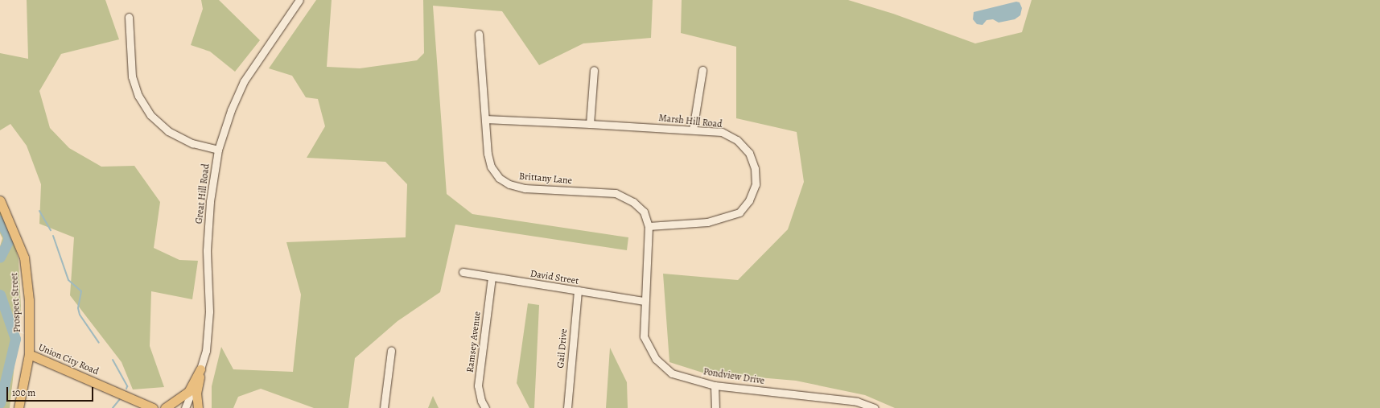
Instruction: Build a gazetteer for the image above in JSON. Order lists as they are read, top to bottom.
{
  "streets": {
    "main road": ["Prospect Street", "Union City Road"],
    "street": [
      "Marsh Hill Road",
      "Brittany Lane",
      "Great Hill Road",
      "David Street",
      "Ramsey Avenue",
      "Gail Drive",
      "Pondview Drive"
    ]
  },
  "crossings": [
    ["Marsh Hill Road", "Brittany Lane"],
    ["Brittany Lane", "David Street"],
    ["Brittany Lane", "Pondview Drive"],
    ["David Street", "Ramsey Avenue"],
    ["David Street", "Gail Drive"],
    ["David Street", "Pondview Drive"],
    ["Prospect Street", "Union City Road"]
  ],
  "scale_bar": "100 m"
}
